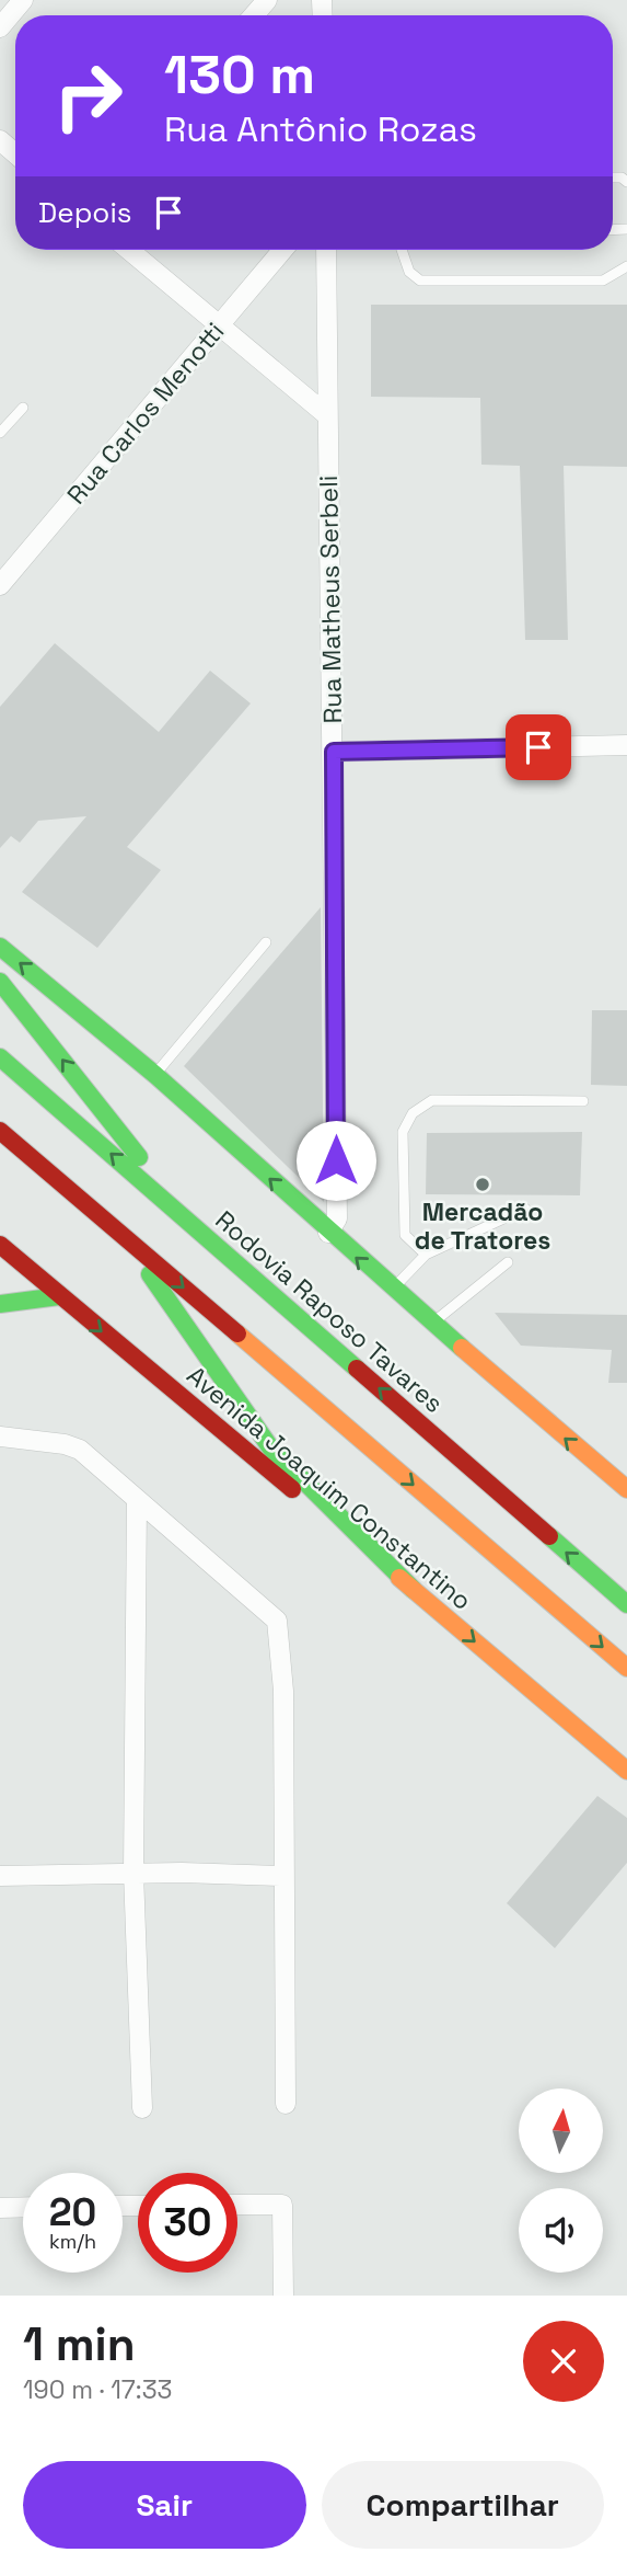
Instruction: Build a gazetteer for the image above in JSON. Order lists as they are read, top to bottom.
{
  "streets": {
    "main road": ["Rodovia Raposo Tavares", "Avenida Joaquim Constantino"],
    "street": ["Rua Carlos Menotti", "Rua Matheus Serbeli"]
  },
  "places": ["Mercadão de Tratores"],
  "north": "top",
  "page": {
    "turn": ["130 m", "Rua Antônio Rozas"],
    "then": "Depois",
    "speed": "20 km/h",
    "limit": "30",
    "heading": ["1 min", "190 m · 17:33"],
    "buttons": ["Sair", "Compartilhar"]
  }
}
